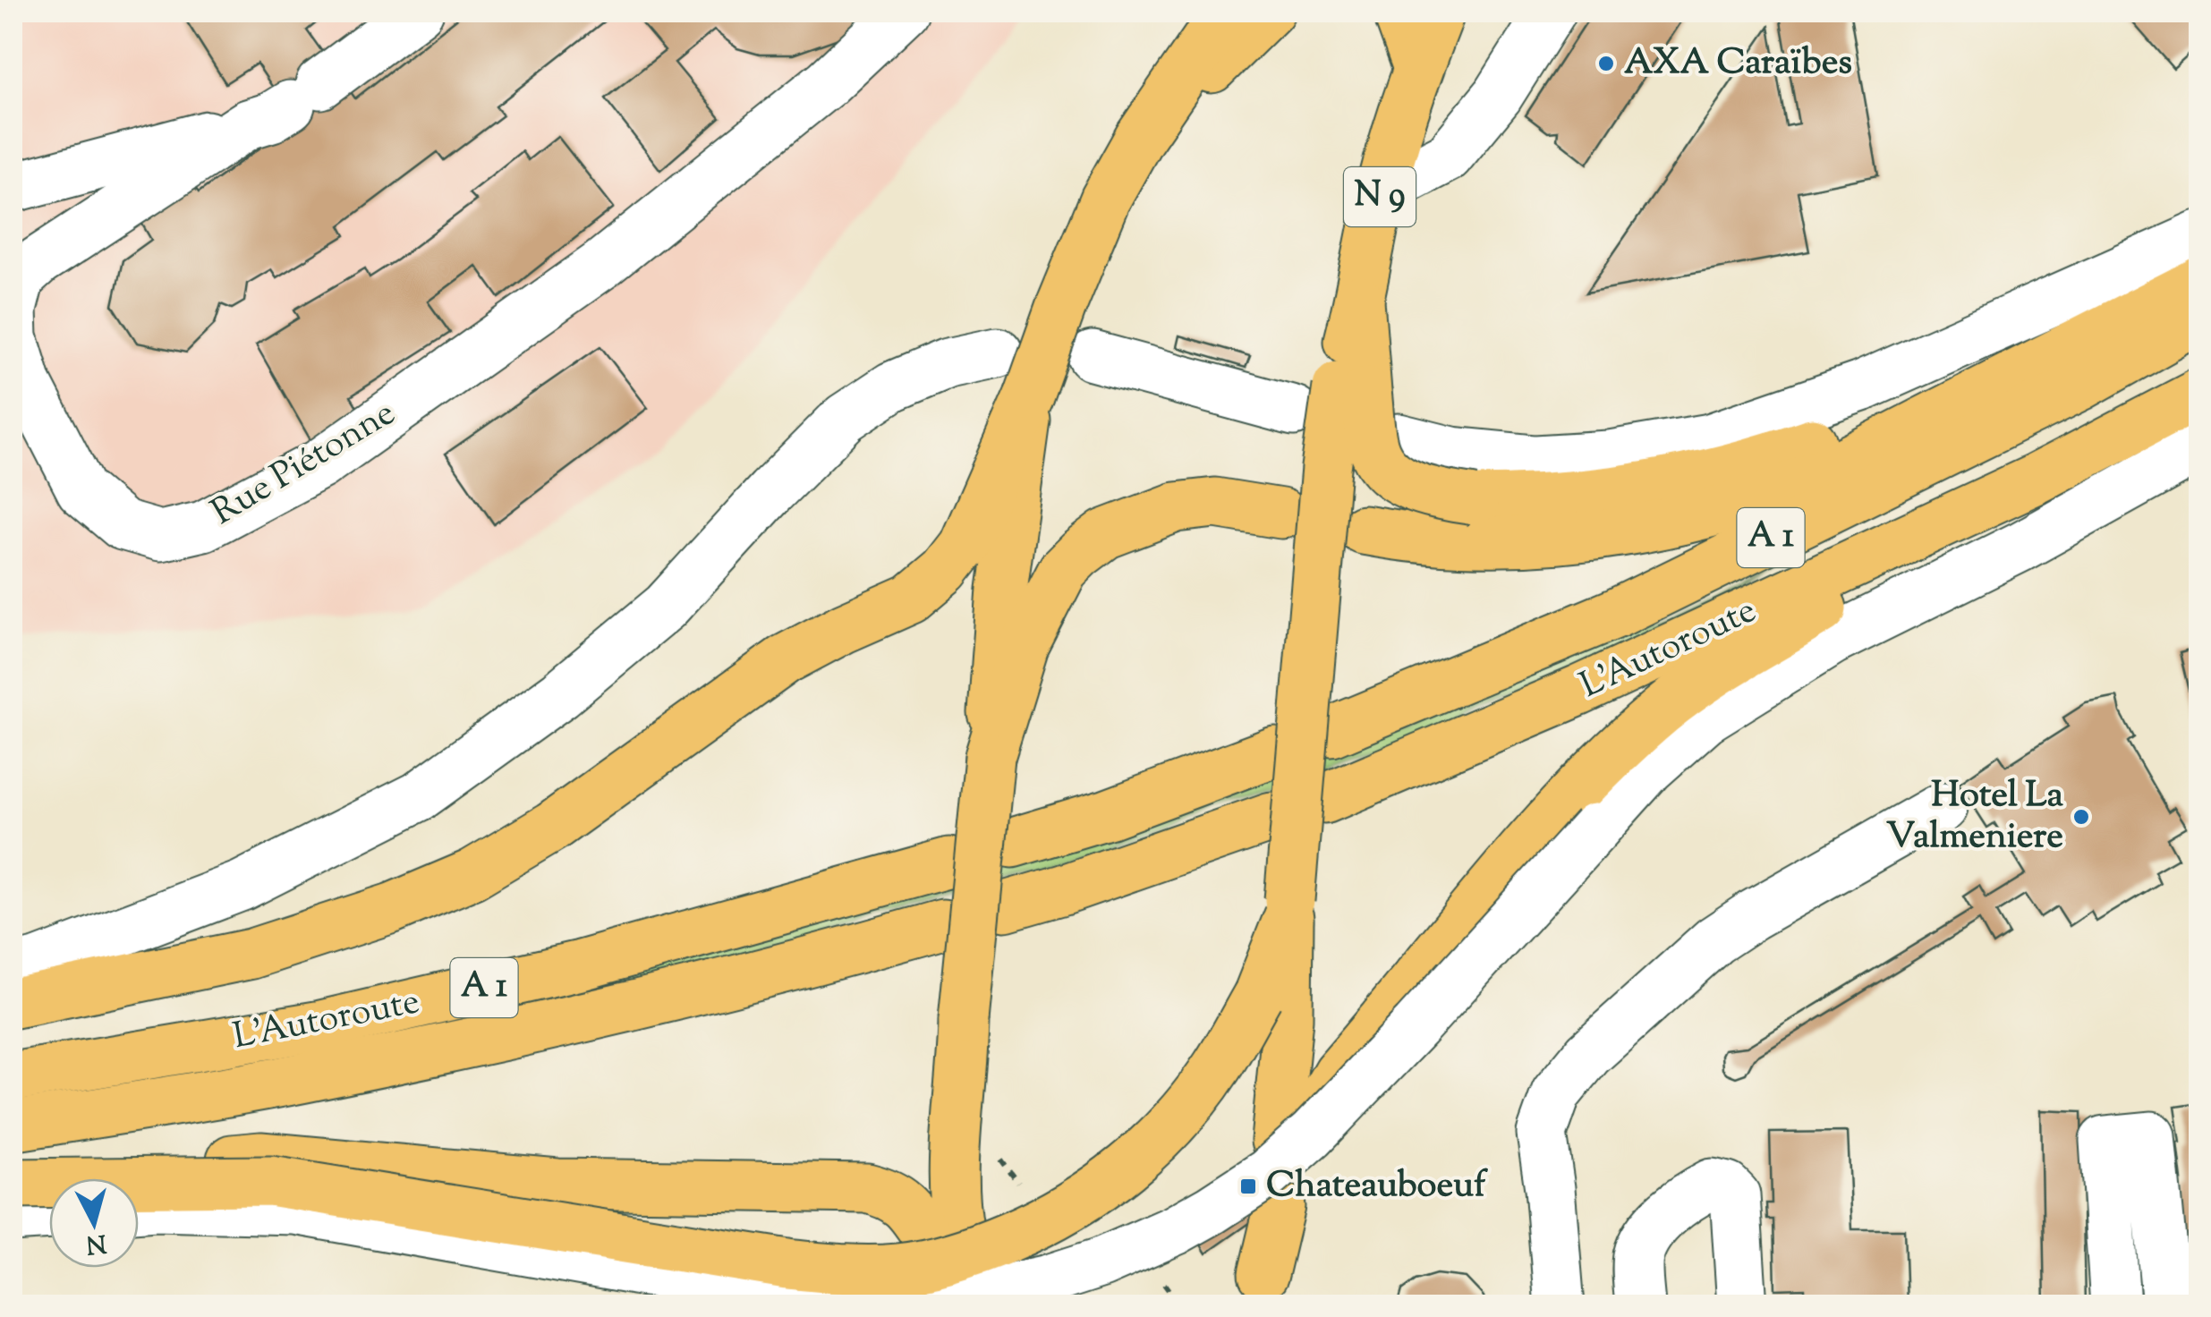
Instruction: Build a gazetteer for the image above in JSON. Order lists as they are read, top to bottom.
{
  "streets": {
    "main road": ["N 9", "A 1", "L'Autoroute"],
    "street": ["Rue Piétonne"]
  },
  "places": {
    "other": ["AXA Caraïbes", "Hotel La Valmeniere"],
    "transit": ["Chateauboeuf"]
  },
  "north": "bottom"
}
